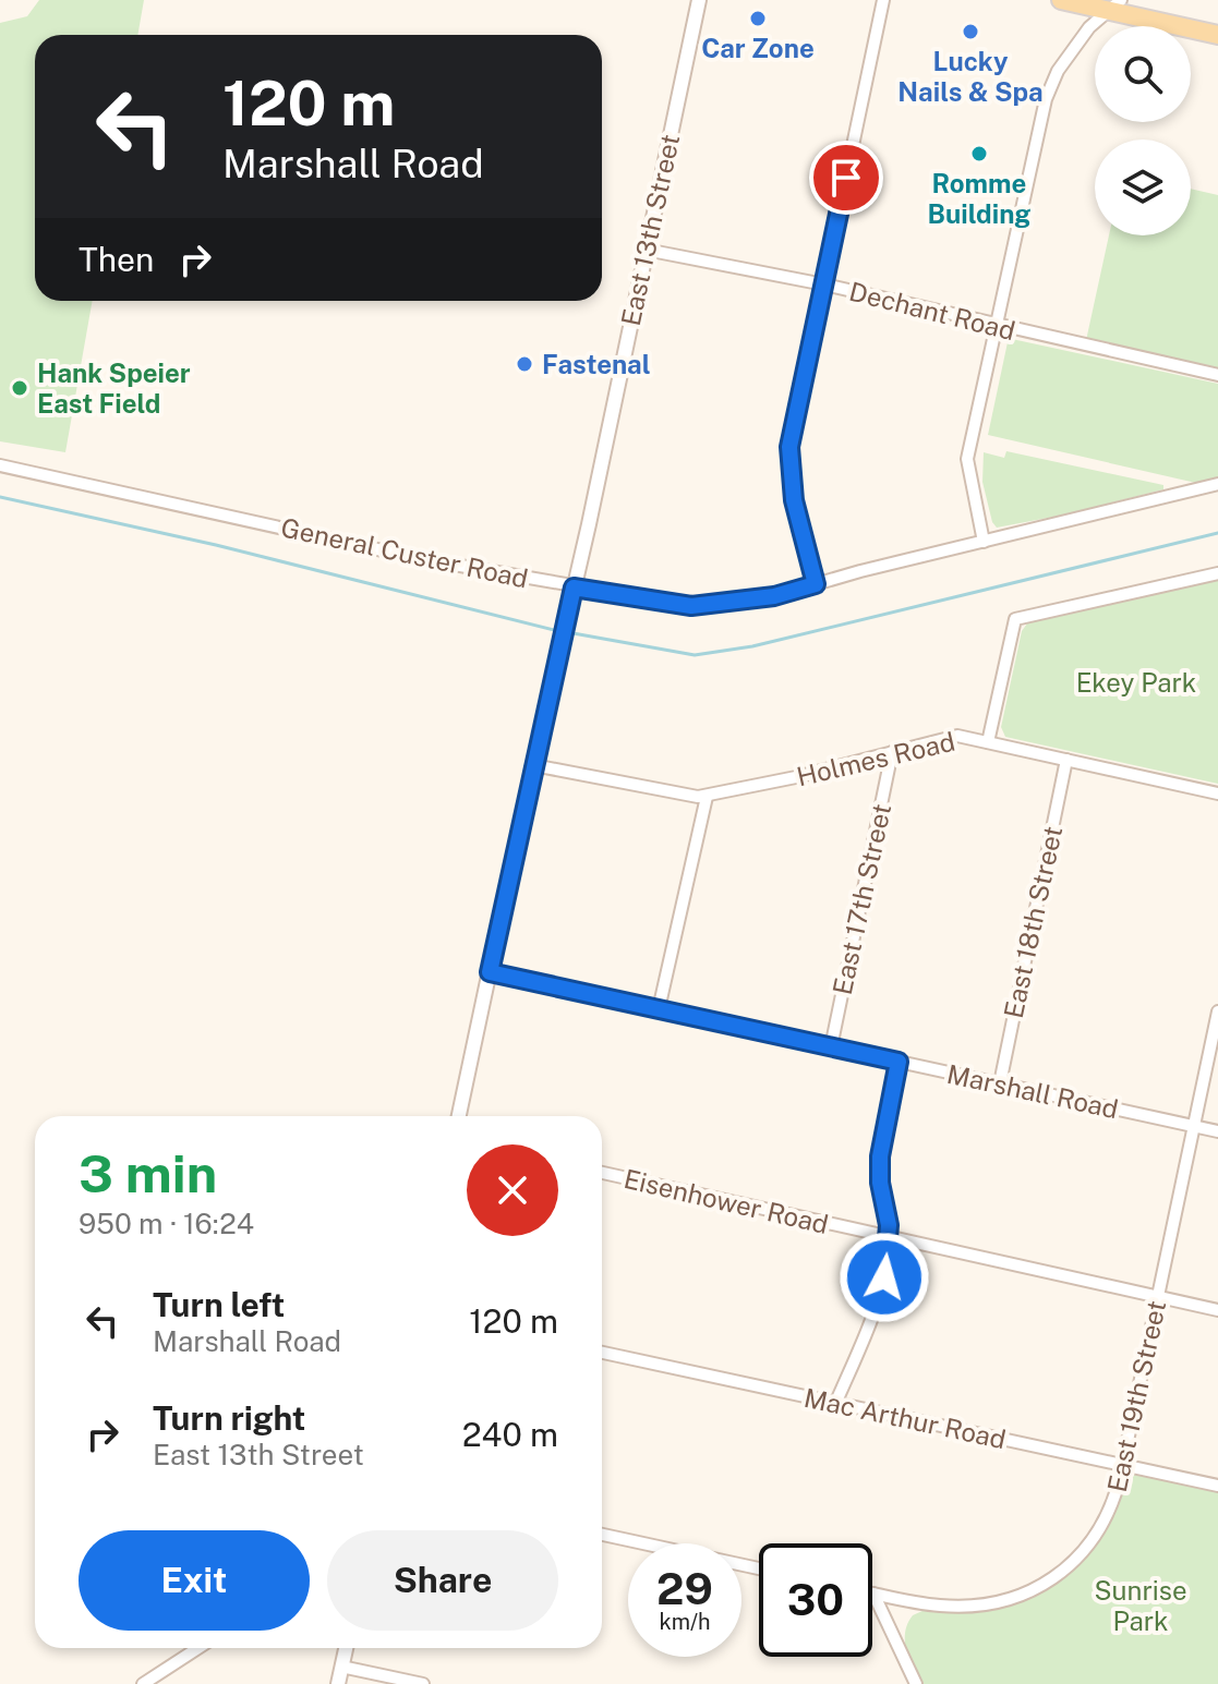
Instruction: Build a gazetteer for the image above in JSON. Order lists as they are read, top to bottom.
{
  "streets": {
    "street": [
      "East 13th Street",
      "Dechant Road",
      "General Custer Road",
      "Holmes Road",
      "East 17th Street",
      "East 18th Street",
      "Marshall Road",
      "Eisenhower Road",
      "East 19th Street",
      "Mac Arthur Road"
    ]
  },
  "crossings": [
    ["East 13th Street", "Dechant Road"],
    ["East 13th Street", "General Custer Road"],
    ["East 13th Street", "Holmes Road"],
    ["East 13th Street", "Marshall Road"],
    ["Holmes Road", "East 17th Street"],
    ["Holmes Road", "East 18th Street"],
    ["East 17th Street", "Marshall Road"],
    ["East 18th Street", "Marshall Road"],
    ["Marshall Road", "East 19th Street"],
    ["Eisenhower Road", "East 19th Street"],
    ["East 19th Street", "Mac Arthur Road"]
  ],
  "parks": ["Ekey Park", "Sunrise Park"],
  "places": [
    "Car Zone",
    "Lucky Nails & Spa",
    "Romme Building",
    "Fastenal",
    "Hank Speier East Field"
  ],
  "page": {
    "turn": ["120 m", "Marshall Road"],
    "then": "Then",
    "heading": ["3 min", "950 m · 16:24"],
    "list": [
      {
        "name": "Turn left",
        "note": "Marshall Road",
        "value": "120 m"
      },
      {
        "name": "Turn right",
        "note": "East 13th Street",
        "value": "240 m"
      }
    ],
    "buttons": ["Exit", "Share"],
    "speed": "29 km/h",
    "limit": "30"
  }
}
